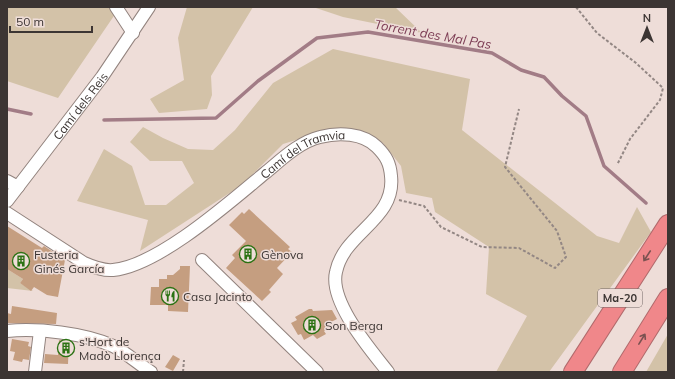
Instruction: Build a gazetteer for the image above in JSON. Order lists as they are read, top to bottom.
{
  "streets": {
    "highway": ["Ma-20"],
    "street": ["Camí dels Reis", "Camí del Tramvia"]
  },
  "water": ["Torrent des Mal Pas"],
  "places": {
    "building": [
      "Gènova",
      "Fusteria Ginés García",
      "Son Berga",
      "s'Hort de Madò Llorença"
    ],
    "restaurant": ["Casa Jacinto"]
  },
  "scale_bar": "50 m",
  "north": "top"
}
